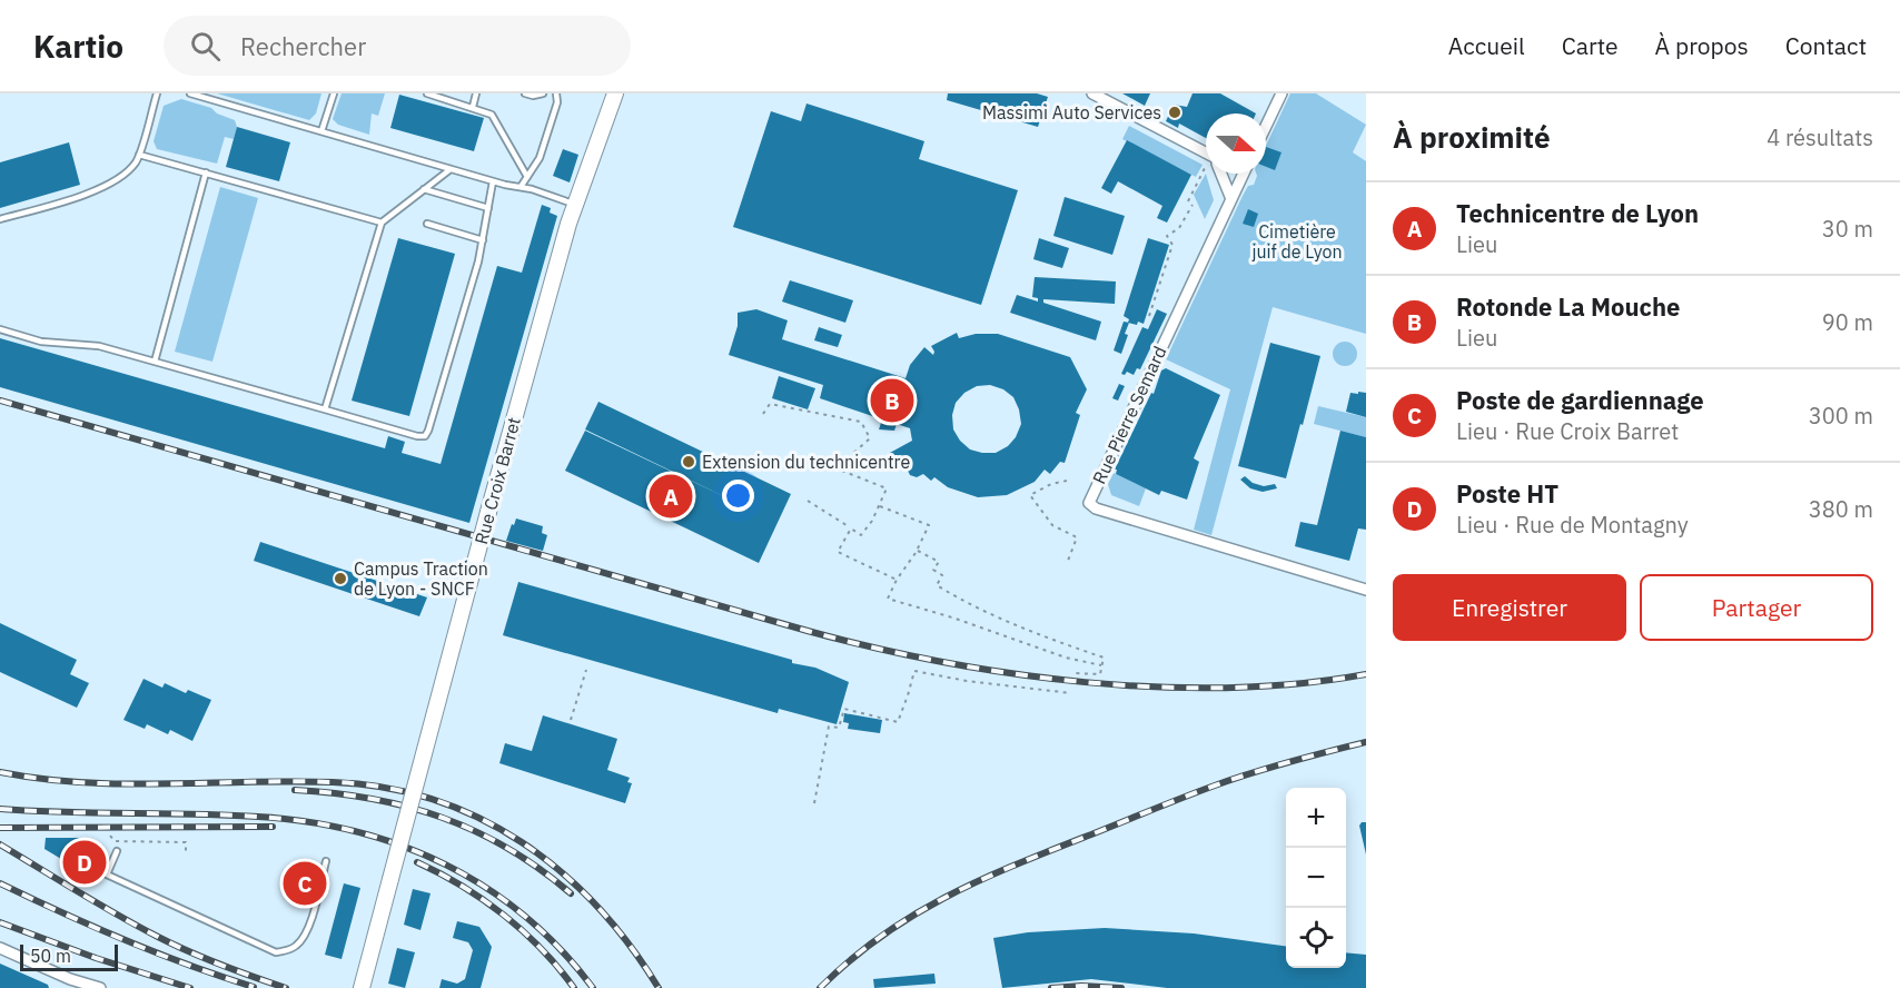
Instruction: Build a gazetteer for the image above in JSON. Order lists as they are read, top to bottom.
{
  "streets": {
    "street": ["Rue Pierre Semard", "Rue Croix Barret"]
  },
  "parks": ["Cimetière juif de Lyon"],
  "places": ["Massimi Auto Services", "Extension du technicentre", "Campus Traction de Lyon - SNCF"],
  "scale_bar": "50 m",
  "north": "right",
  "page": {
    "header": "Kartio",
    "search": "Rechercher",
    "nav": [
      "Accueil",
      "Carte",
      "À propos",
      "Contact"
    ],
    "heading": ["À proximité", "4 résultats"],
    "list": [
      {
        "mark": "A",
        "name": "Technicentre de Lyon",
        "note": "Lieu",
        "value": "30 m"
      },
      {
        "mark": "B",
        "name": "Rotonde La Mouche",
        "note": "Lieu",
        "value": "90 m"
      },
      {
        "mark": "C",
        "name": "Poste de gardiennage",
        "note": "Lieu · Rue Croix Barret",
        "value": "300 m"
      },
      {
        "mark": "D",
        "name": "Poste HT",
        "note": "Lieu · Rue de Montagny",
        "value": "380 m"
      }
    ],
    "pins": [
      "B",
      "A",
      "D",
      "C"
    ],
    "buttons": ["Enregistrer", "Partager"],
    "map_buttons": ["+", "−"],
    "scale": "50 m"
  }
}
